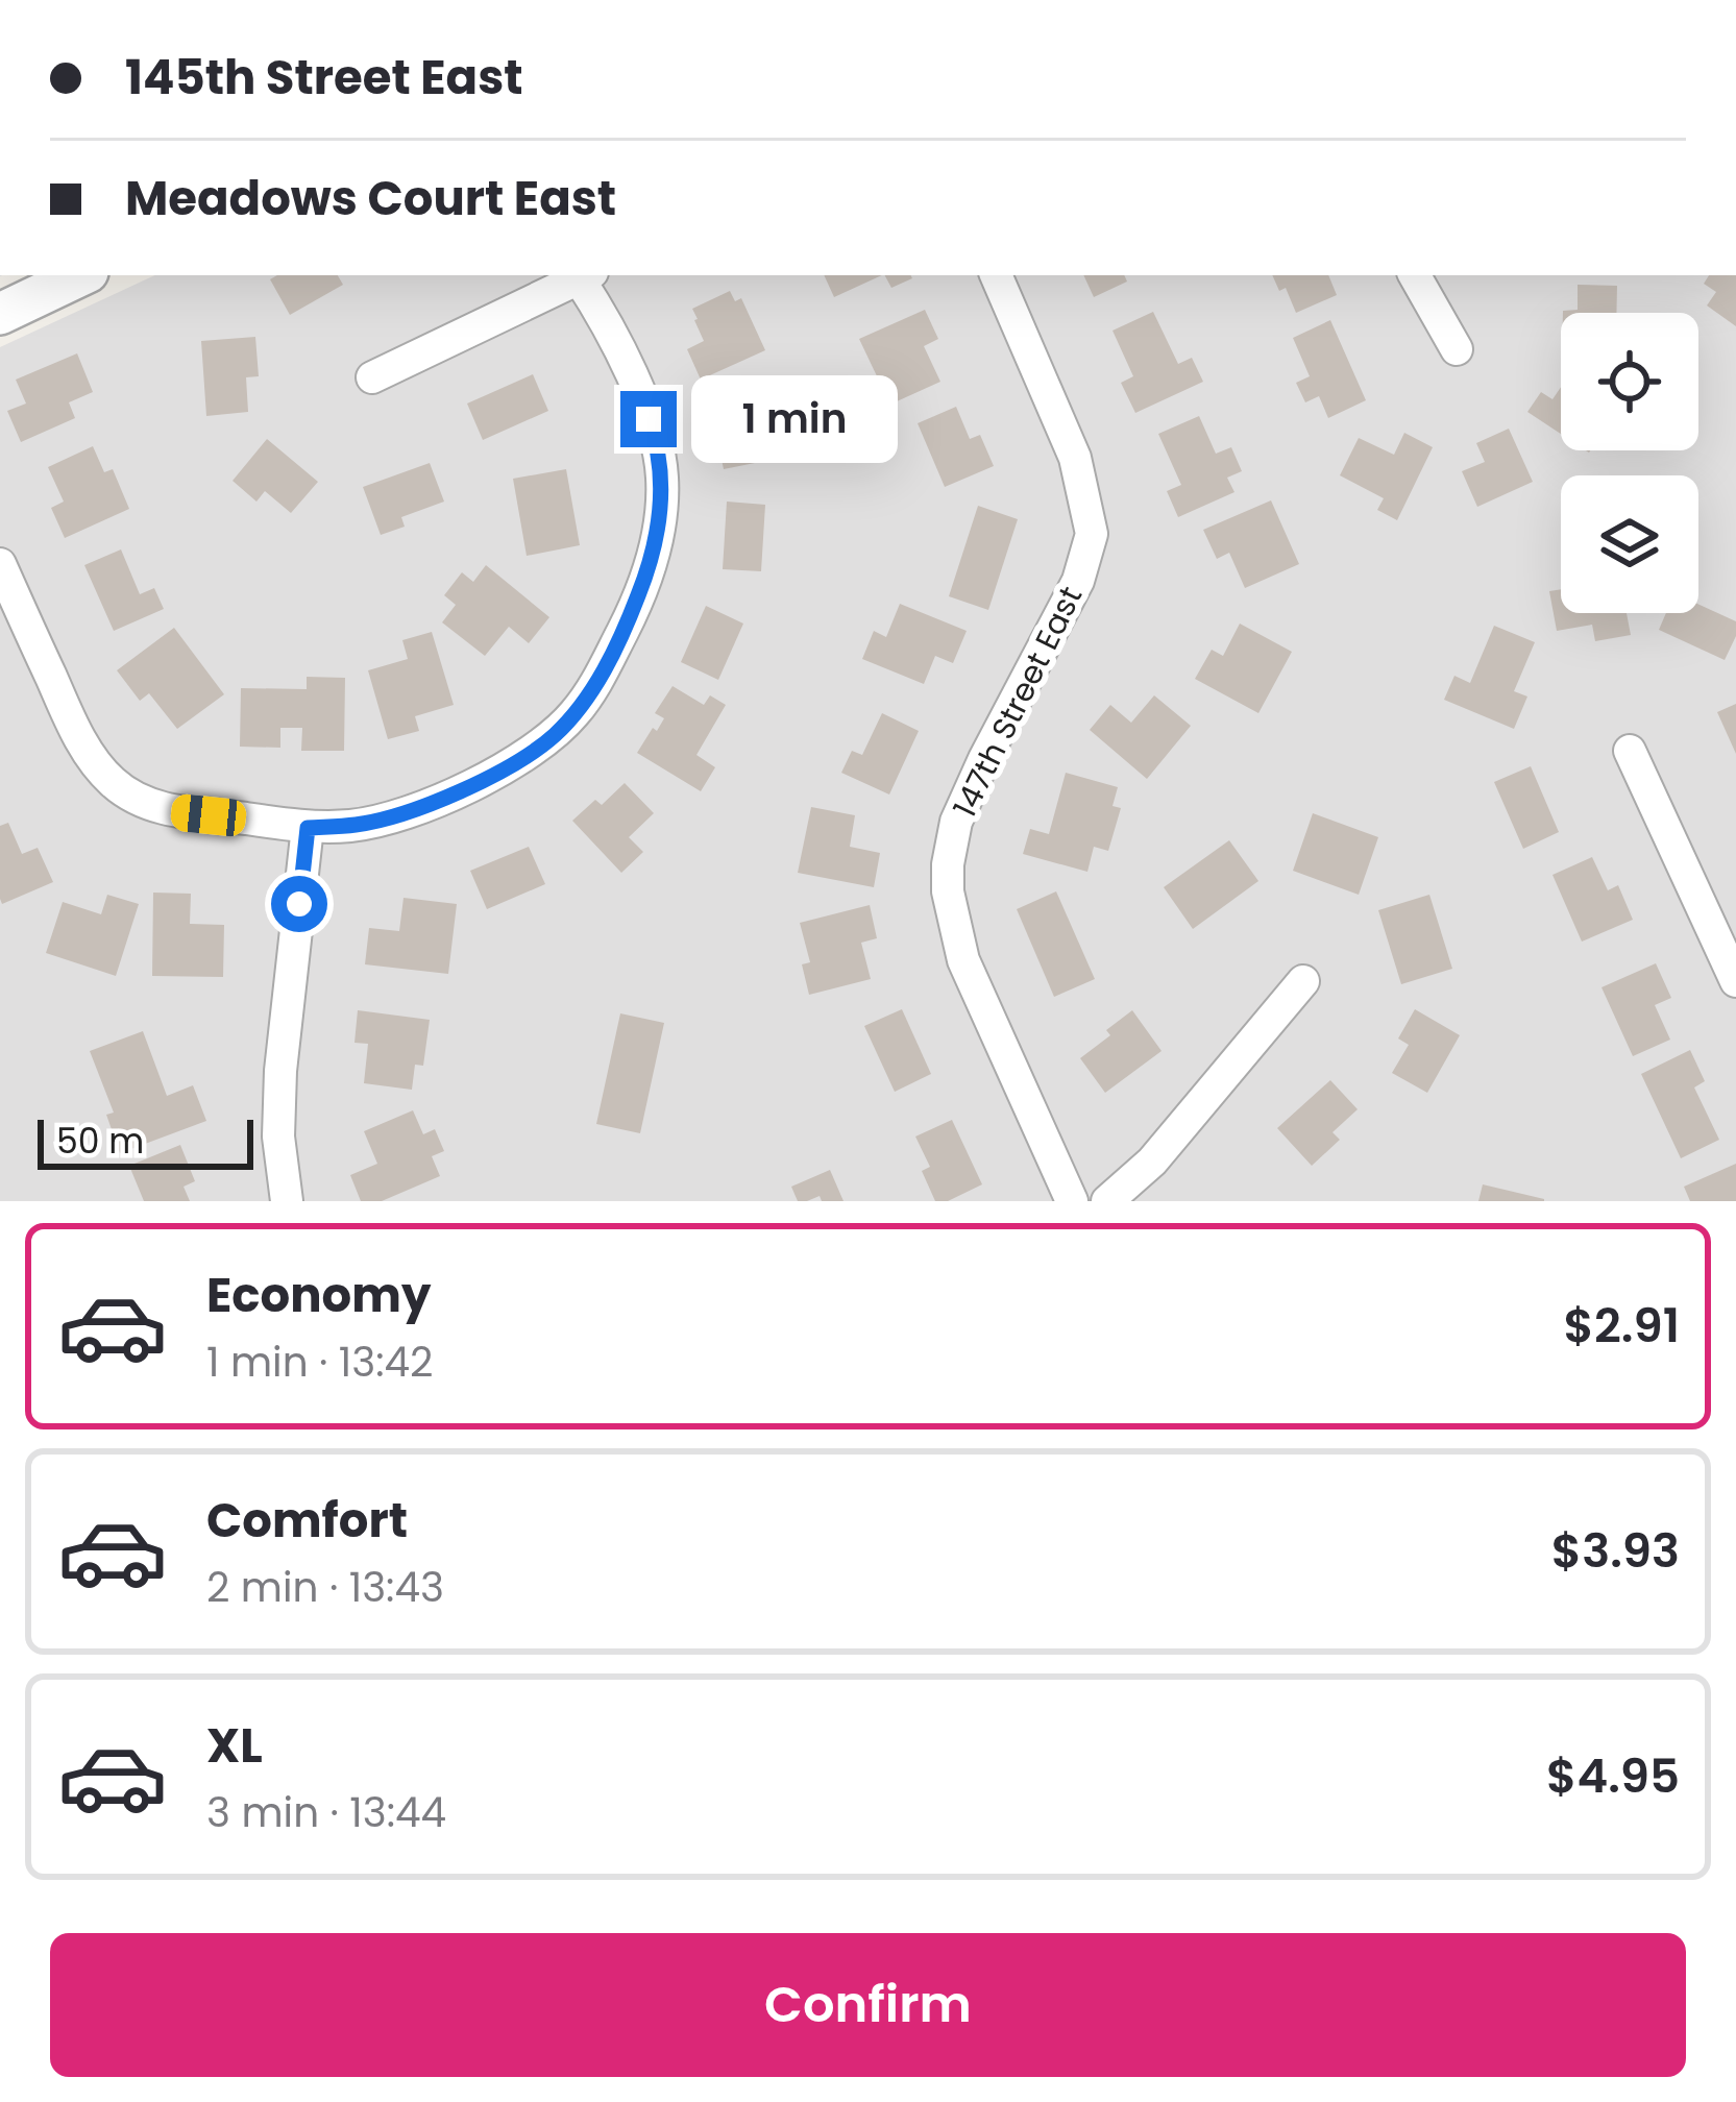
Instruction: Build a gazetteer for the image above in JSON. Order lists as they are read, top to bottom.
{
  "streets": {
    "street": ["147th Street East"]
  },
  "scale_bar": "50 m",
  "page": {
    "banner": ["145th Street East", "Meadows Court East"],
    "bubble": "1 min",
    "scale": "50 m",
    "list": [
      {
        "name": "Economy",
        "note": "1 min · 13:42",
        "value": "$2.91"
      },
      {
        "name": "Comfort",
        "note": "2 min · 13:43",
        "value": "$3.93"
      },
      {
        "name": "XL",
        "note": "3 min · 13:44",
        "value": "$4.95"
      }
    ],
    "buttons": "Confirm"
  }
}
